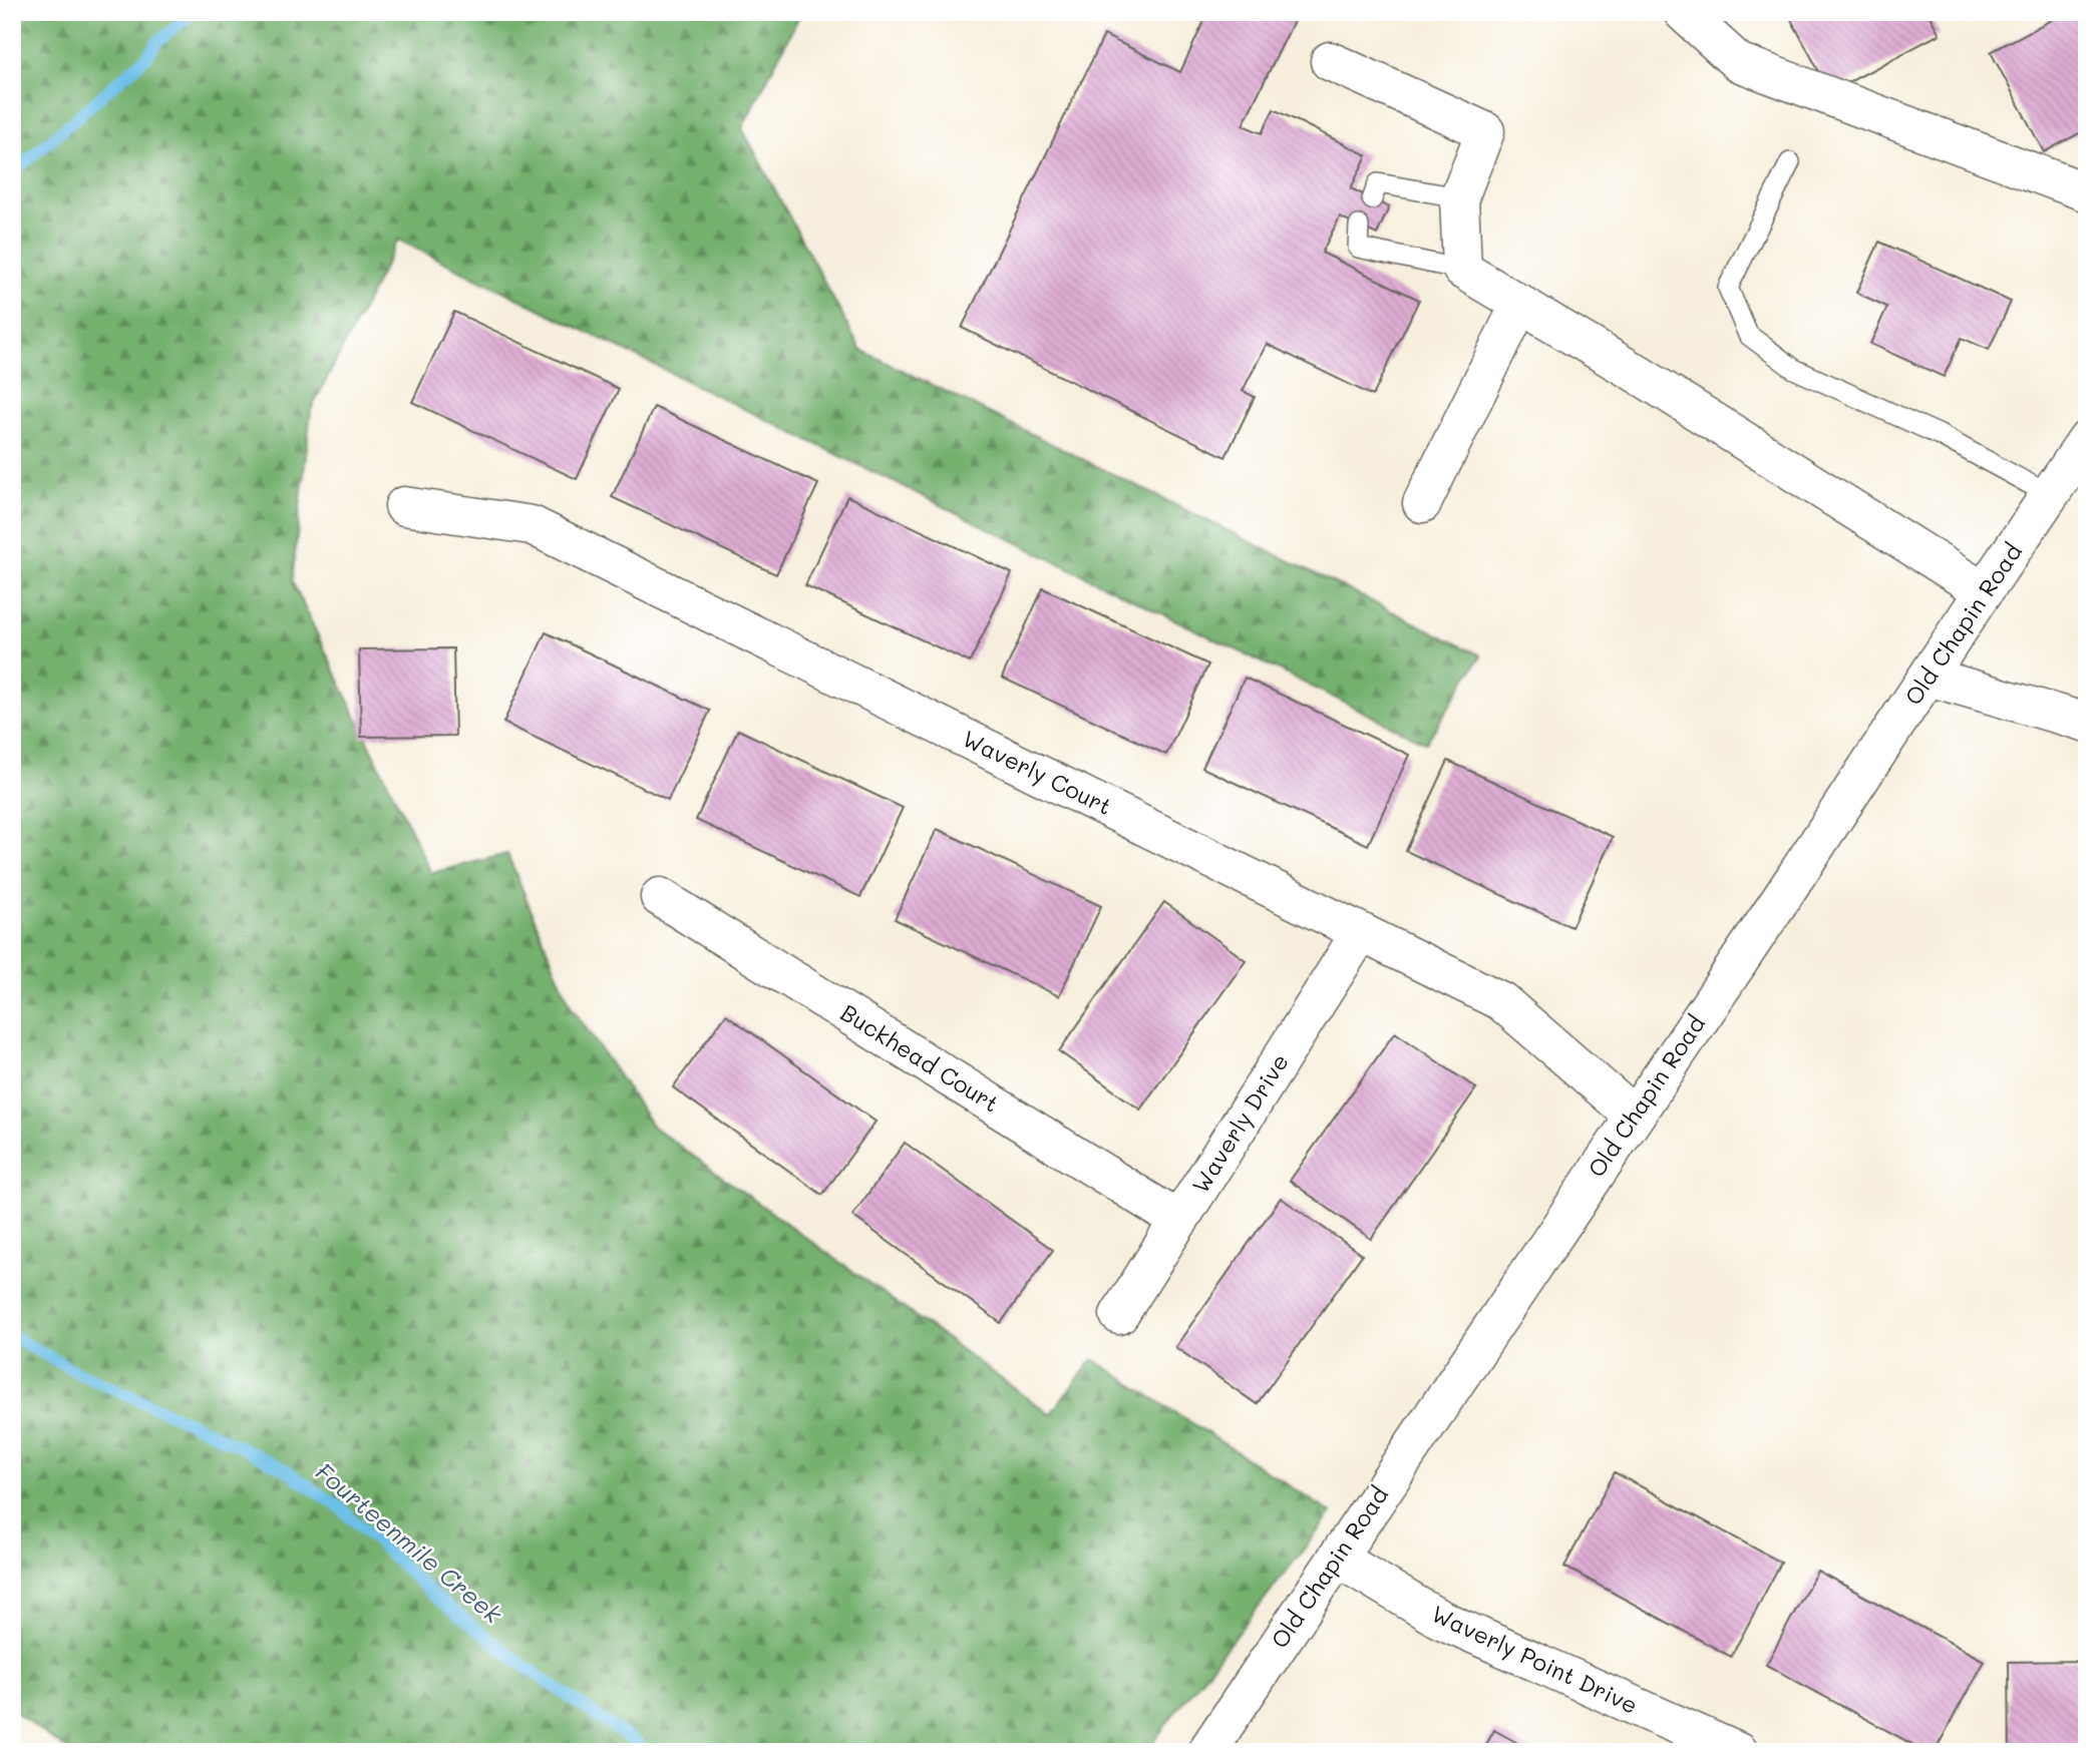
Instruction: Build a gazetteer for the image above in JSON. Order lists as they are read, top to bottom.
{
  "streets": {
    "street": [
      "Old Chapin Road",
      "Waverly Court",
      "Buckhead Court",
      "Waverly Drive",
      "Waverly Point Drive"
    ]
  },
  "crossings": [
    ["Old Chapin Road", "Waverly Court"],
    ["Old Chapin Road", "Waverly Point Drive"],
    ["Waverly Court", "Waverly Drive"],
    ["Buckhead Court", "Waverly Drive"]
  ],
  "water": ["Fourteenmile Creek"]
}
